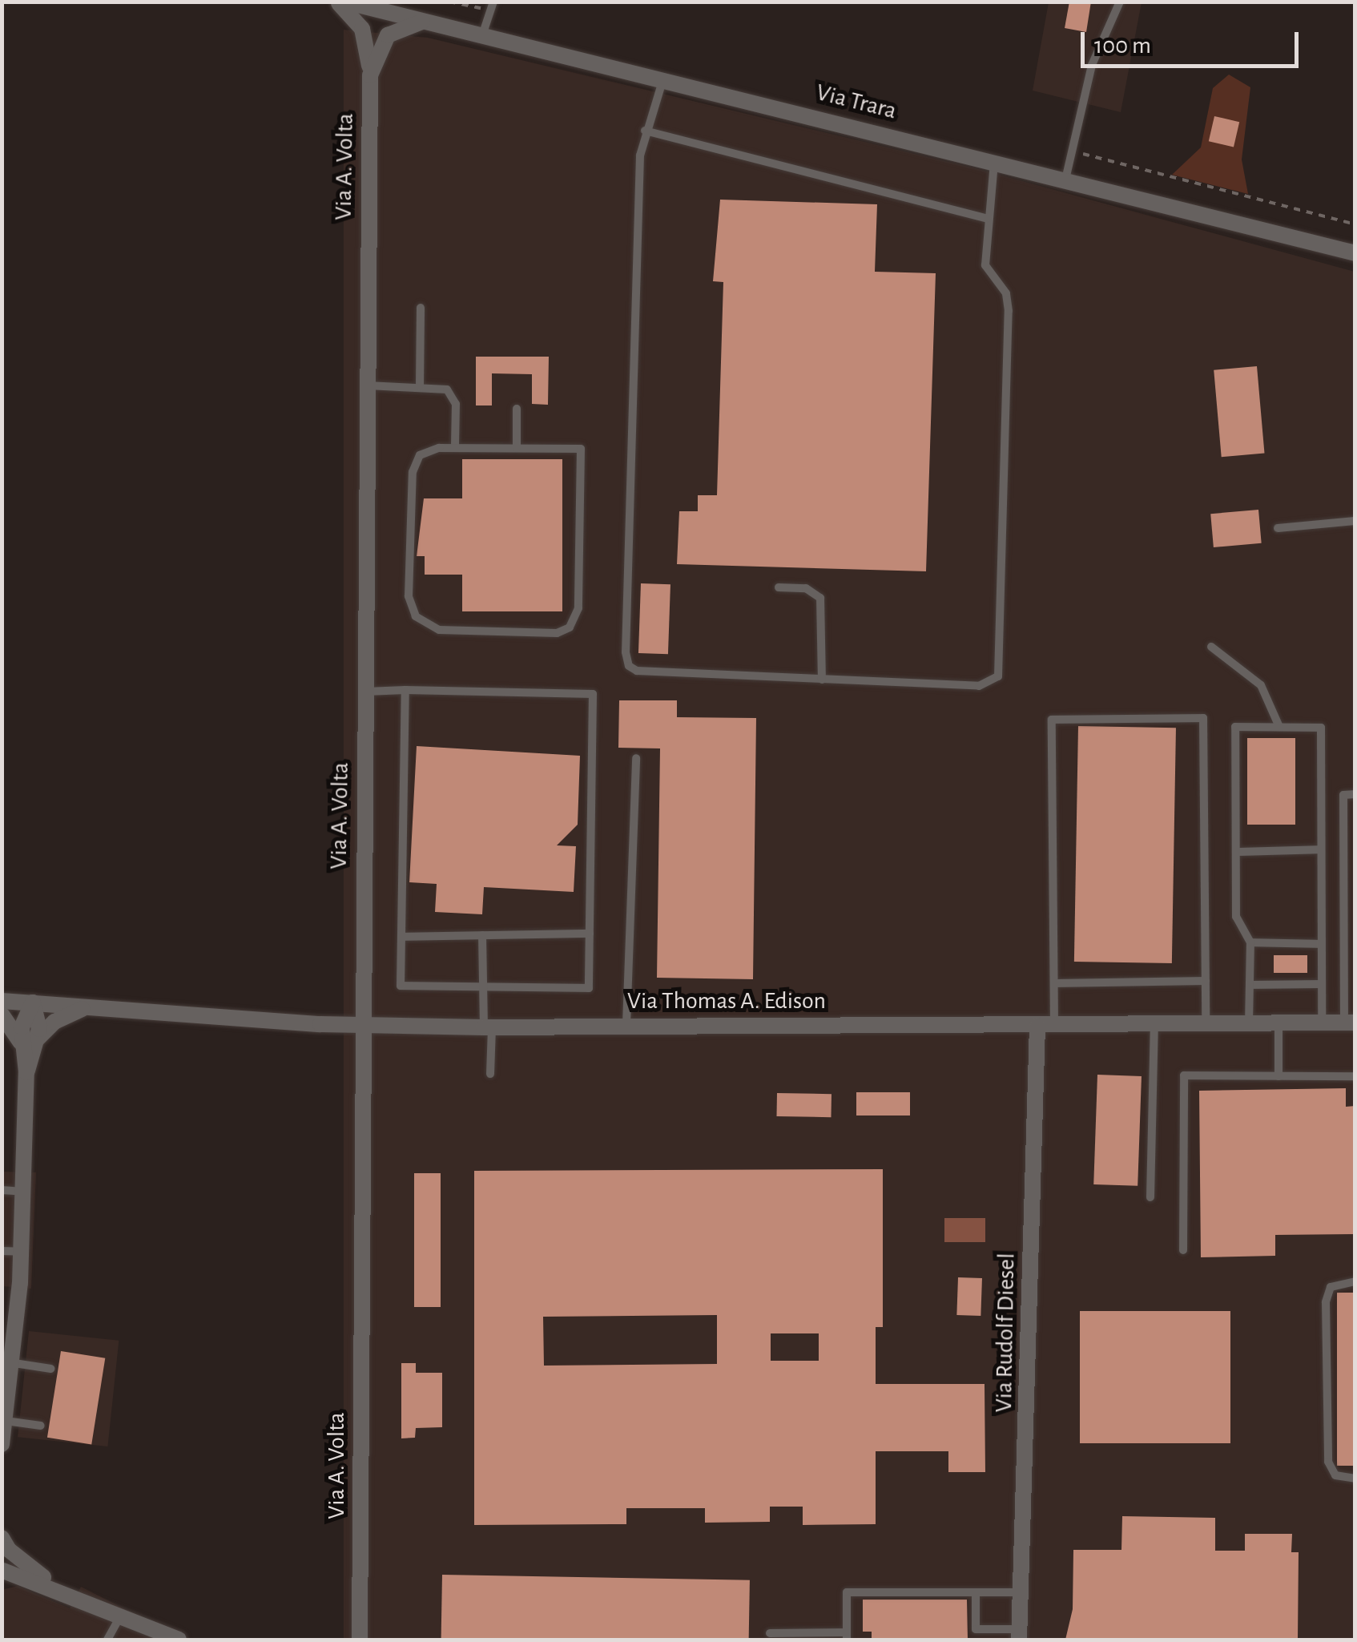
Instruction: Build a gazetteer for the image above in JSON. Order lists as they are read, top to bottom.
{
  "streets": {
    "street": [
      "Via Trara",
      "Via A. Volta",
      "Via Thomas A. Edison",
      "Via Rudolf Diesel"
    ]
  },
  "crossings": [
    ["Via Trara", "Via A. Volta"],
    ["Via A. Volta", "Via Thomas A. Edison"],
    ["Via Thomas A. Edison", "Via Rudolf Diesel"]
  ],
  "scale_bar": "100 m"
}
